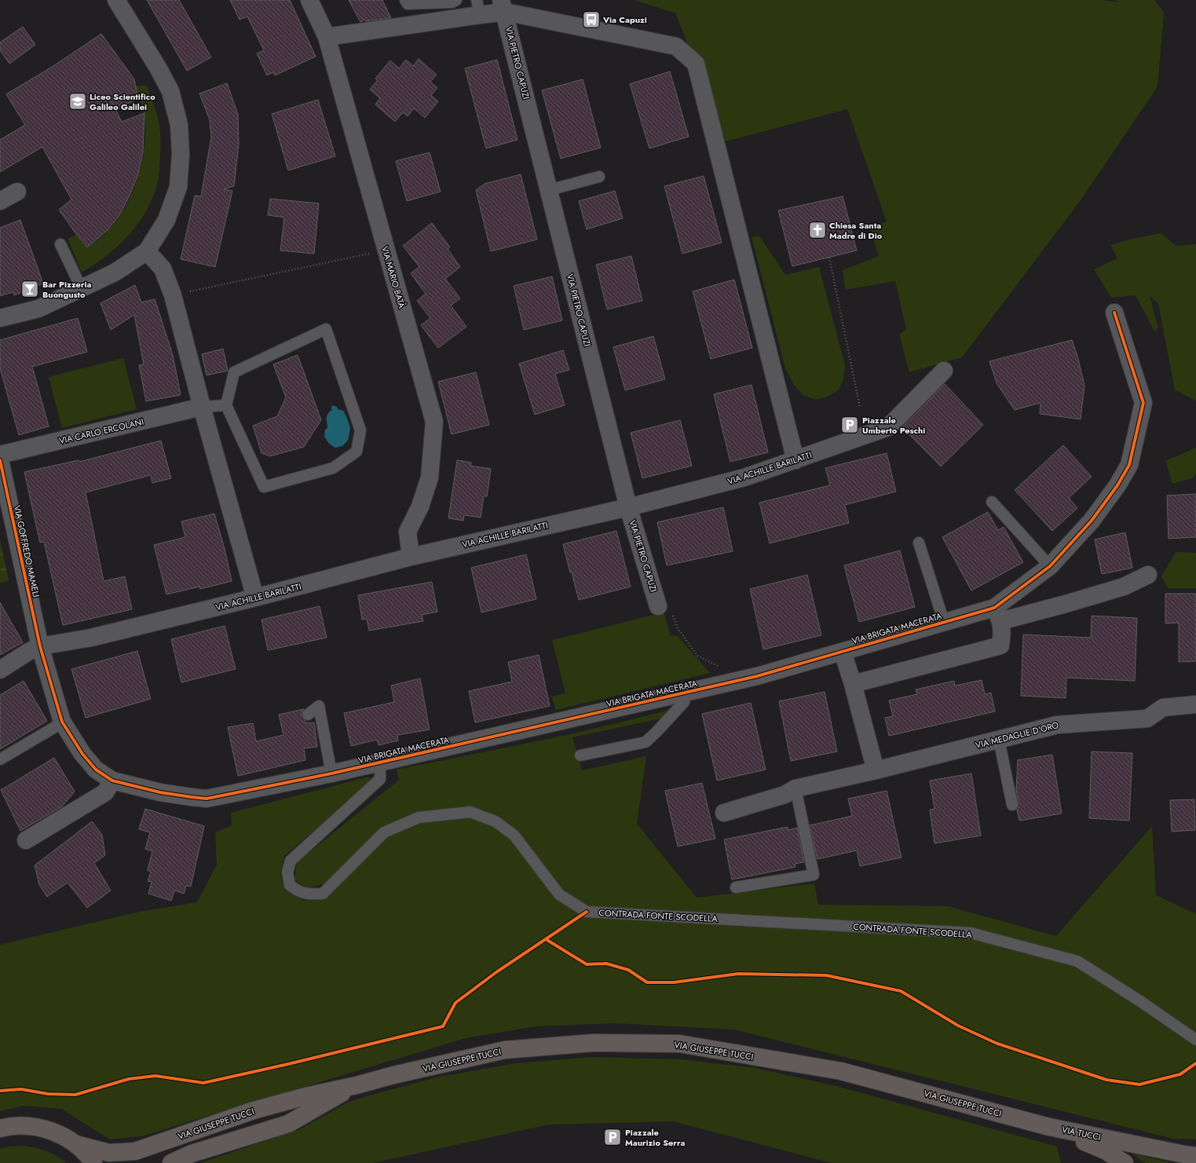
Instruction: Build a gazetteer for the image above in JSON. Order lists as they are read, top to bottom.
{
  "streets": {
    "main road": ["VIA GIUSEPPE TUCCI", "VIA TUCCI"],
    "street": [
      "VIA PIETRO CAPUZI",
      "VIA MARIO BATÀ",
      "VIA CARLO ERCOLANI",
      "VIA ACHILLE BARILATTI",
      "VIA GOFFREDO MAMELI",
      "VIA BRIGATA MACERATA",
      "VIA MEDAGLIE D'ORO"
    ],
    "lane": ["CONTRADA FONTE SCODELLA"]
  },
  "crossings": [
    ["VIA PIETRO CAPUZI", "VIA MARIO BATÀ"],
    ["VIA PIETRO CAPUZI", "VIA ACHILLE BARILATTI"],
    ["VIA MARIO BATÀ", "VIA ACHILLE BARILATTI"],
    ["VIA ACHILLE BARILATTI", "VIA GOFFREDO MAMELI"],
    ["VIA ACHILLE BARILATTI", "VIA BRIGATA MACERATA"],
    ["VIA GOFFREDO MAMELI", "VIA BRIGATA MACERATA"],
    ["VIA BRIGATA MACERATA", "CONTRADA FONTE SCODELLA"],
    ["VIA GIUSEPPE TUCCI", "VIA TUCCI"]
  ],
  "places": {
    "bus stop": ["Via Capuzi"],
    "school or university": ["Liceo Scientifico Galileo Galilei"],
    "church": ["Chiesa Santa Madre di Dio"],
    "bar": ["Bar Pizzeria Buongusto"],
    "parking": ["Piazzale Umberto Peschi", "Piazzale Maurizio Serra"]
  }
}
